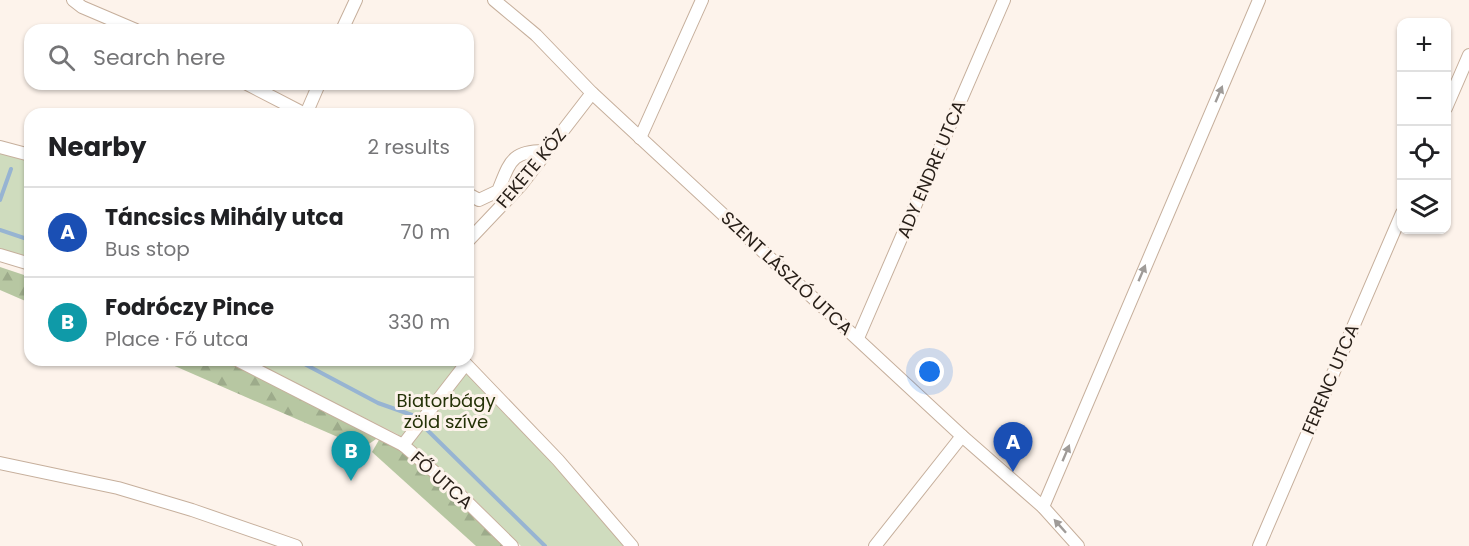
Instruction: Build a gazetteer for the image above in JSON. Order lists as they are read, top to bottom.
{
  "streets": {
    "street": [
      "FEKETE KÖZ",
      "ADY ENDRE UTCA",
      "SZENT LÁSZLÓ UTCA",
      "FERENC UTCA",
      "FŐ UTCA"
    ]
  },
  "crossings": [
    ["FEKETE KÖZ", "SZENT LÁSZLÓ UTCA"],
    ["ADY ENDRE UTCA", "SZENT LÁSZLÓ UTCA"]
  ],
  "parks": ["Biatorbágy zöld szíve"],
  "page": {
    "map_buttons": ["+", "−"],
    "search": "Search here",
    "heading": ["Nearby", "2 results"],
    "list": [
      {
        "mark": "A",
        "name": "Táncsics Mihály utca",
        "note": "Bus stop",
        "value": "70 m"
      },
      {
        "mark": "B",
        "name": "Fodróczy Pince",
        "note": "Place · Fő utca",
        "value": "330 m"
      }
    ],
    "pins": ["A", "B"]
  }
}
